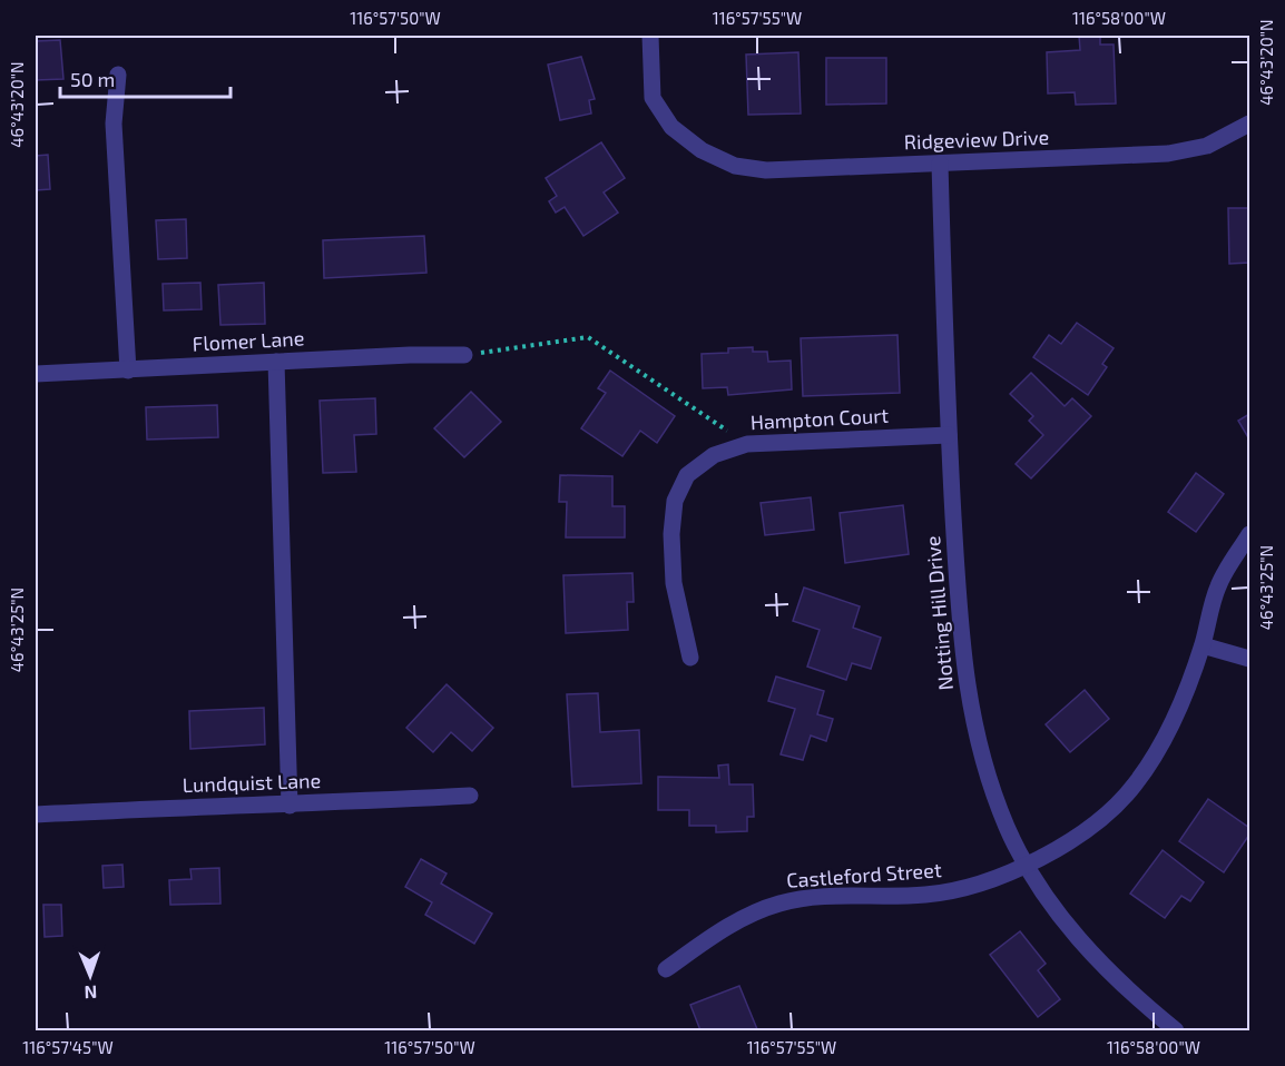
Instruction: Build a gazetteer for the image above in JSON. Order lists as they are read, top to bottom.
{
  "streets": {
    "street": [
      "Ridgeview Drive",
      "Flomer Lane",
      "Hampton Court",
      "Notting Hill Drive",
      "Lundquist Lane",
      "Castleford Street"
    ]
  },
  "crossings": [
    ["Ridgeview Drive", "Notting Hill Drive"],
    ["Hampton Court", "Notting Hill Drive"],
    ["Notting Hill Drive", "Castleford Street"]
  ],
  "scale_bar": "50 m",
  "north": "bottom",
  "coordinates": [
    "116°57'50\"W",
    "116°57'55\"W",
    "116°58'00\"W",
    "46°43'20\"N",
    "46°43'25\"N",
    "116°57'45\"W"
  ]
}
